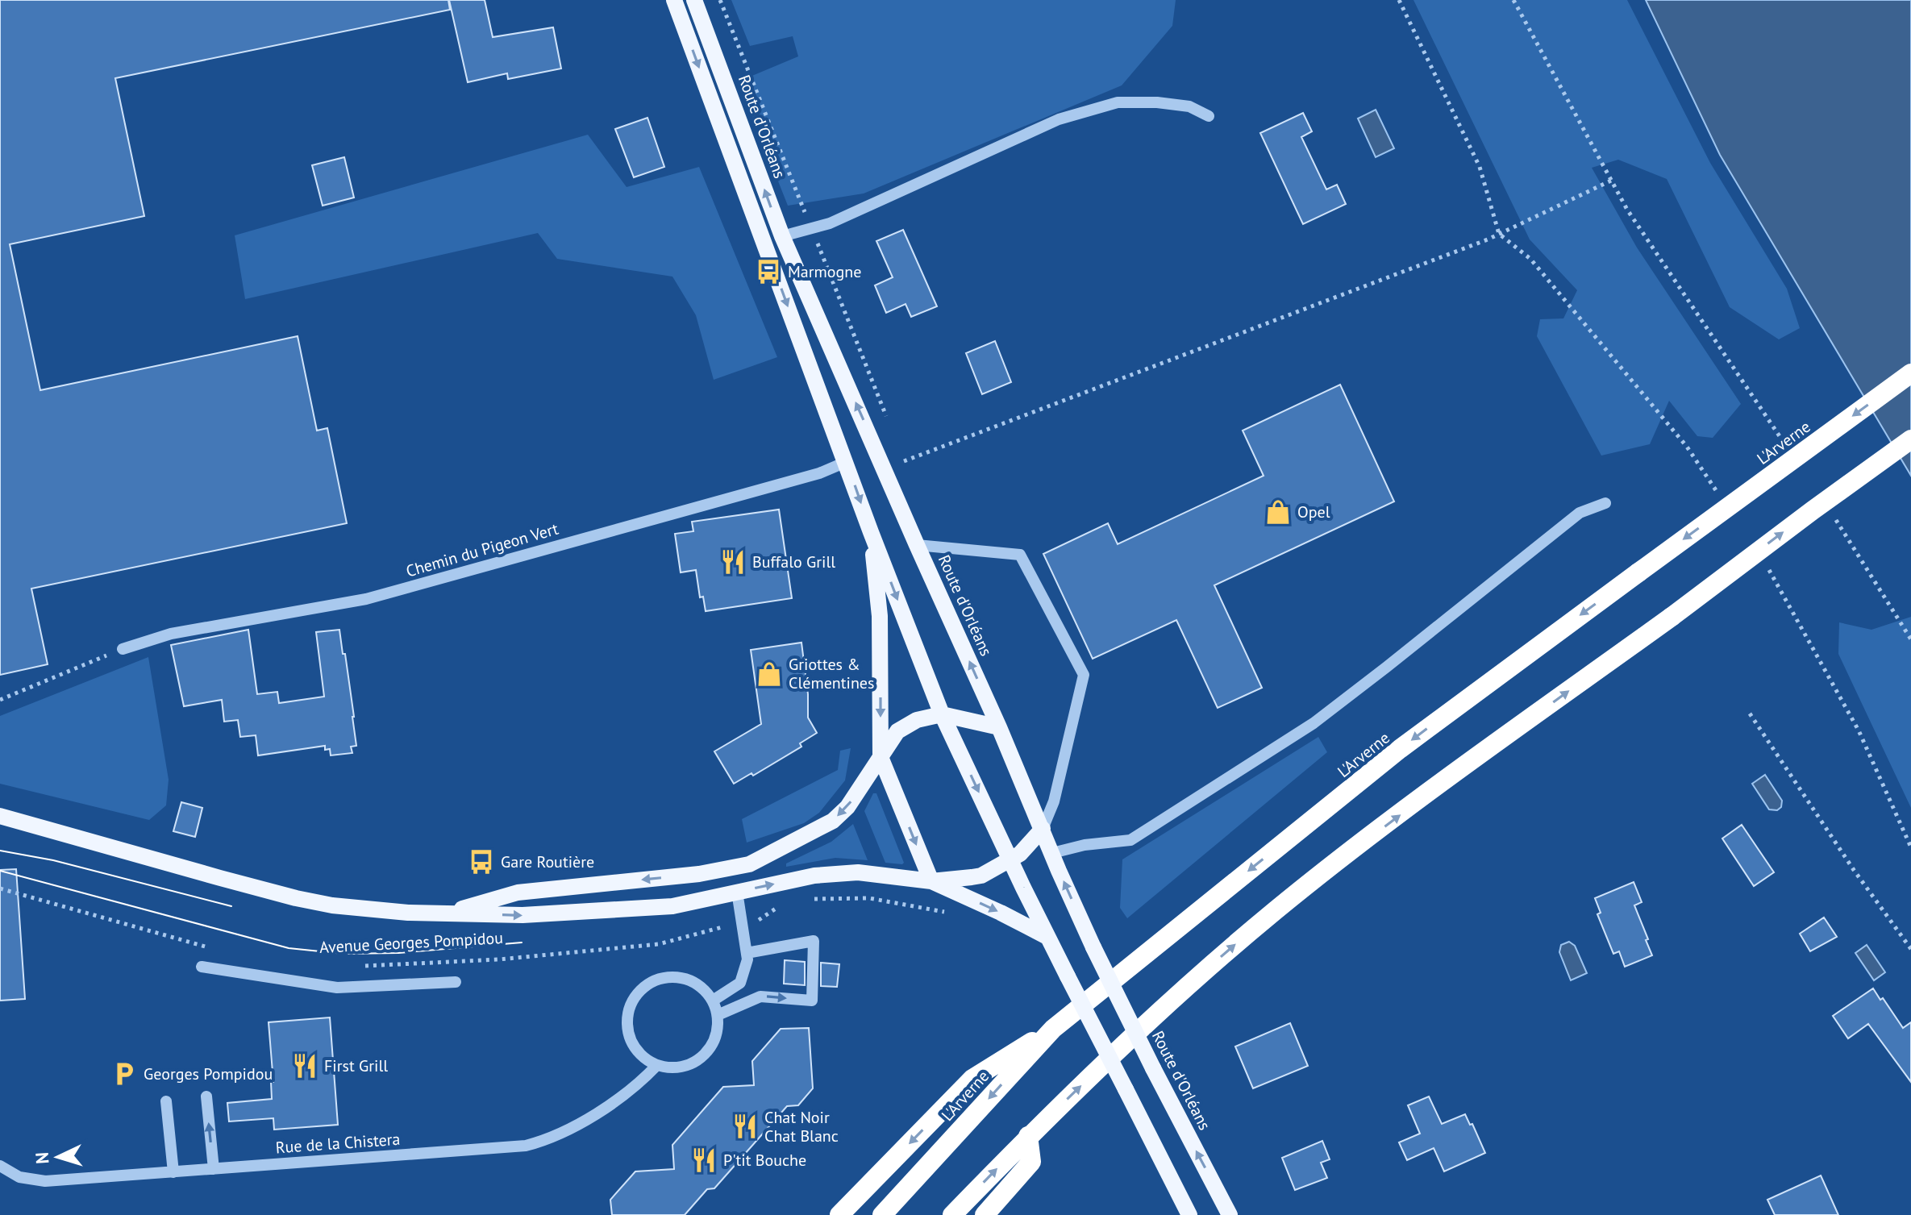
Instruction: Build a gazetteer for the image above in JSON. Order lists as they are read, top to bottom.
{
  "streets": {
    "highway": ["L'Arverne"],
    "main road": ["Route d'Orléans", "Avenue Georges Pompidou"],
    "street": ["Chemin du Pigeon Vert", "Rue de la Chistera"]
  },
  "places": {
    "bus stop": ["Marmogne", "Gare Routière"],
    "shop": ["Opel", "Griottes & Clémentines"],
    "restaurant": [
      "Buffalo Grill",
      "First Grill",
      "Chat Noir Chat Blanc",
      "P'tit Bouche"
    ],
    "parking": ["Georges Pompidou"]
  },
  "north": "left"
}
